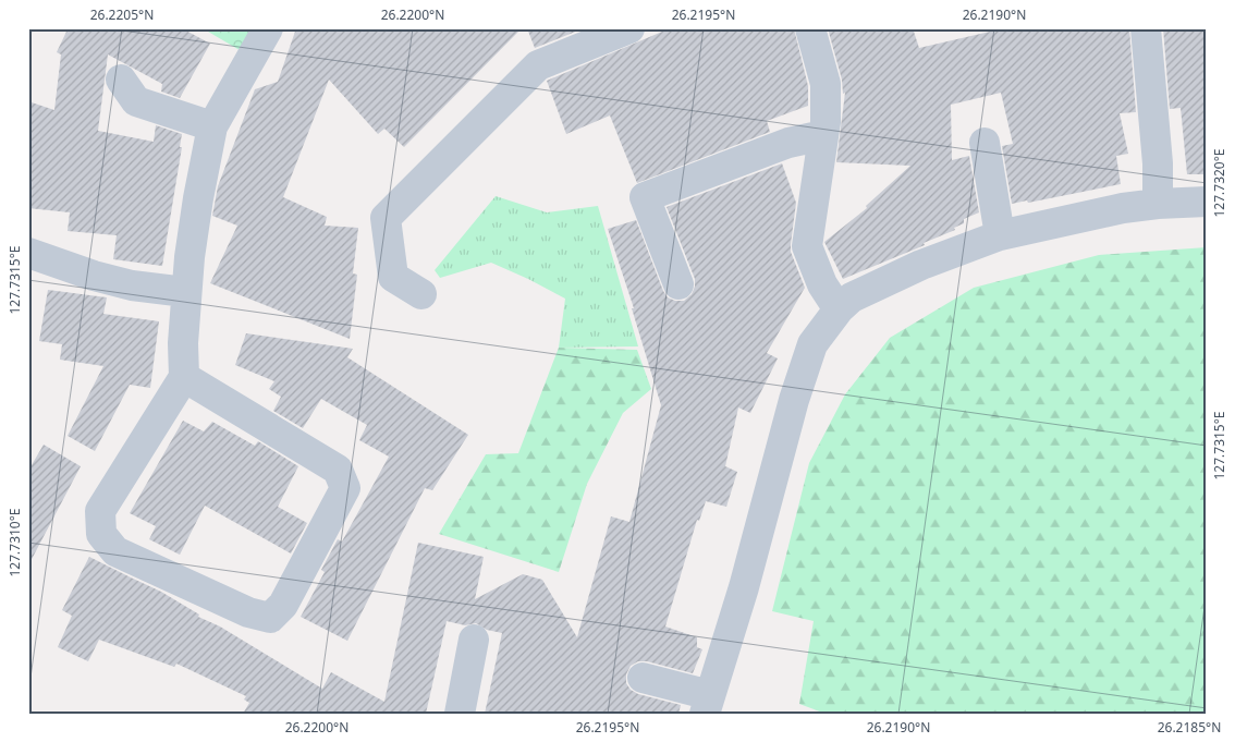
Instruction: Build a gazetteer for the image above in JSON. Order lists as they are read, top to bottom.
{
  "coordinates": [
    "26.2205°N",
    "26.2200°N",
    "26.2195°N",
    "26.2190°N",
    "127.7320°E",
    "127.7315°E",
    "127.7310°E",
    "26.2185°N"
  ]
}
